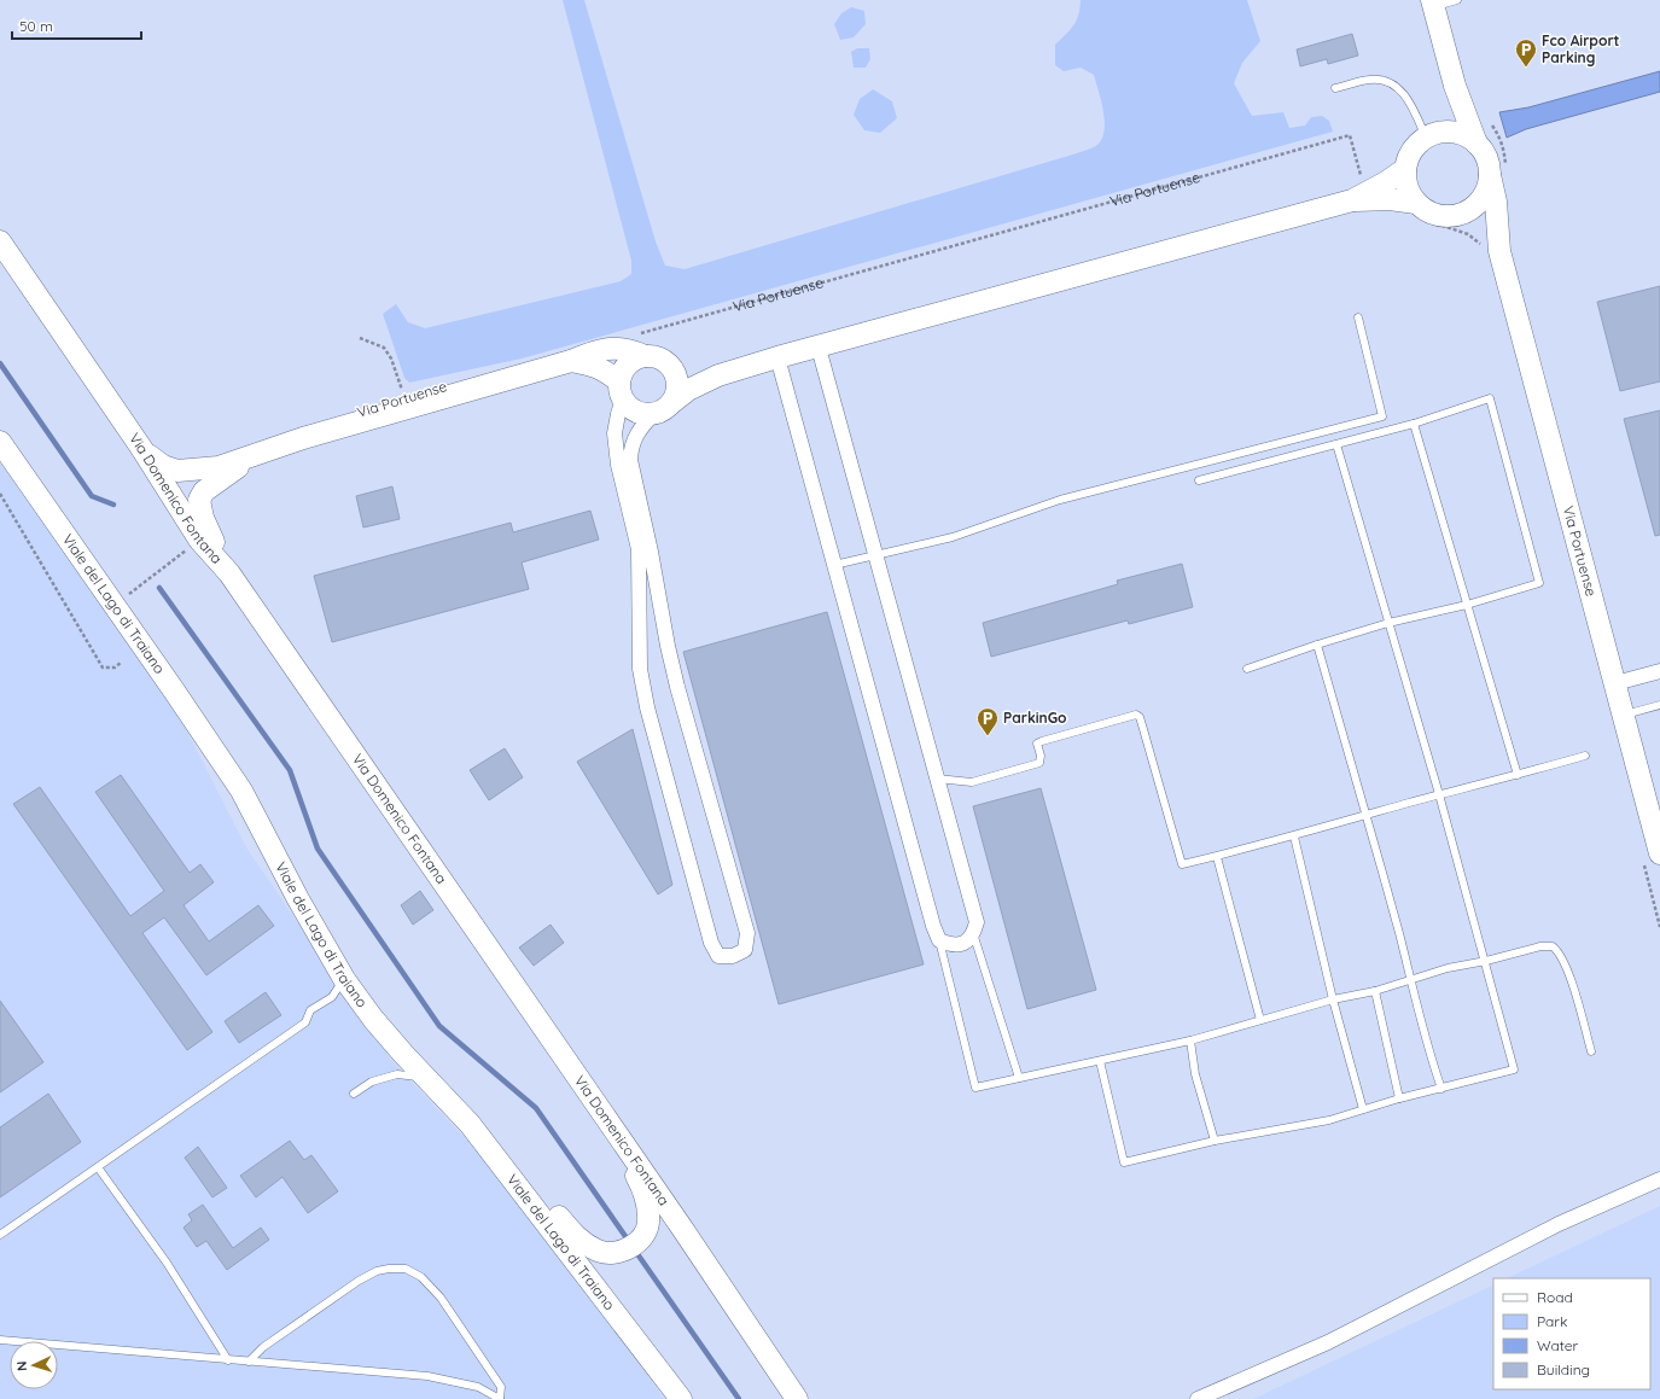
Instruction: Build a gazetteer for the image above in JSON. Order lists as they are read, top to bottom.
{
  "streets": {
    "street": ["Via Portuense", "Via Domenico Fontana", "Viale del Lago di Traiano"]
  },
  "crossings": [
    ["Via Portuense", "Via Domenico Fontana"]
  ],
  "places": {
    "parking": ["Fco Airport Parking", "ParkinGo"]
  },
  "legend": [
    "Road",
    "Park",
    "Water",
    "Building"
  ],
  "scale_bar": "50 m",
  "north": "left"
}
